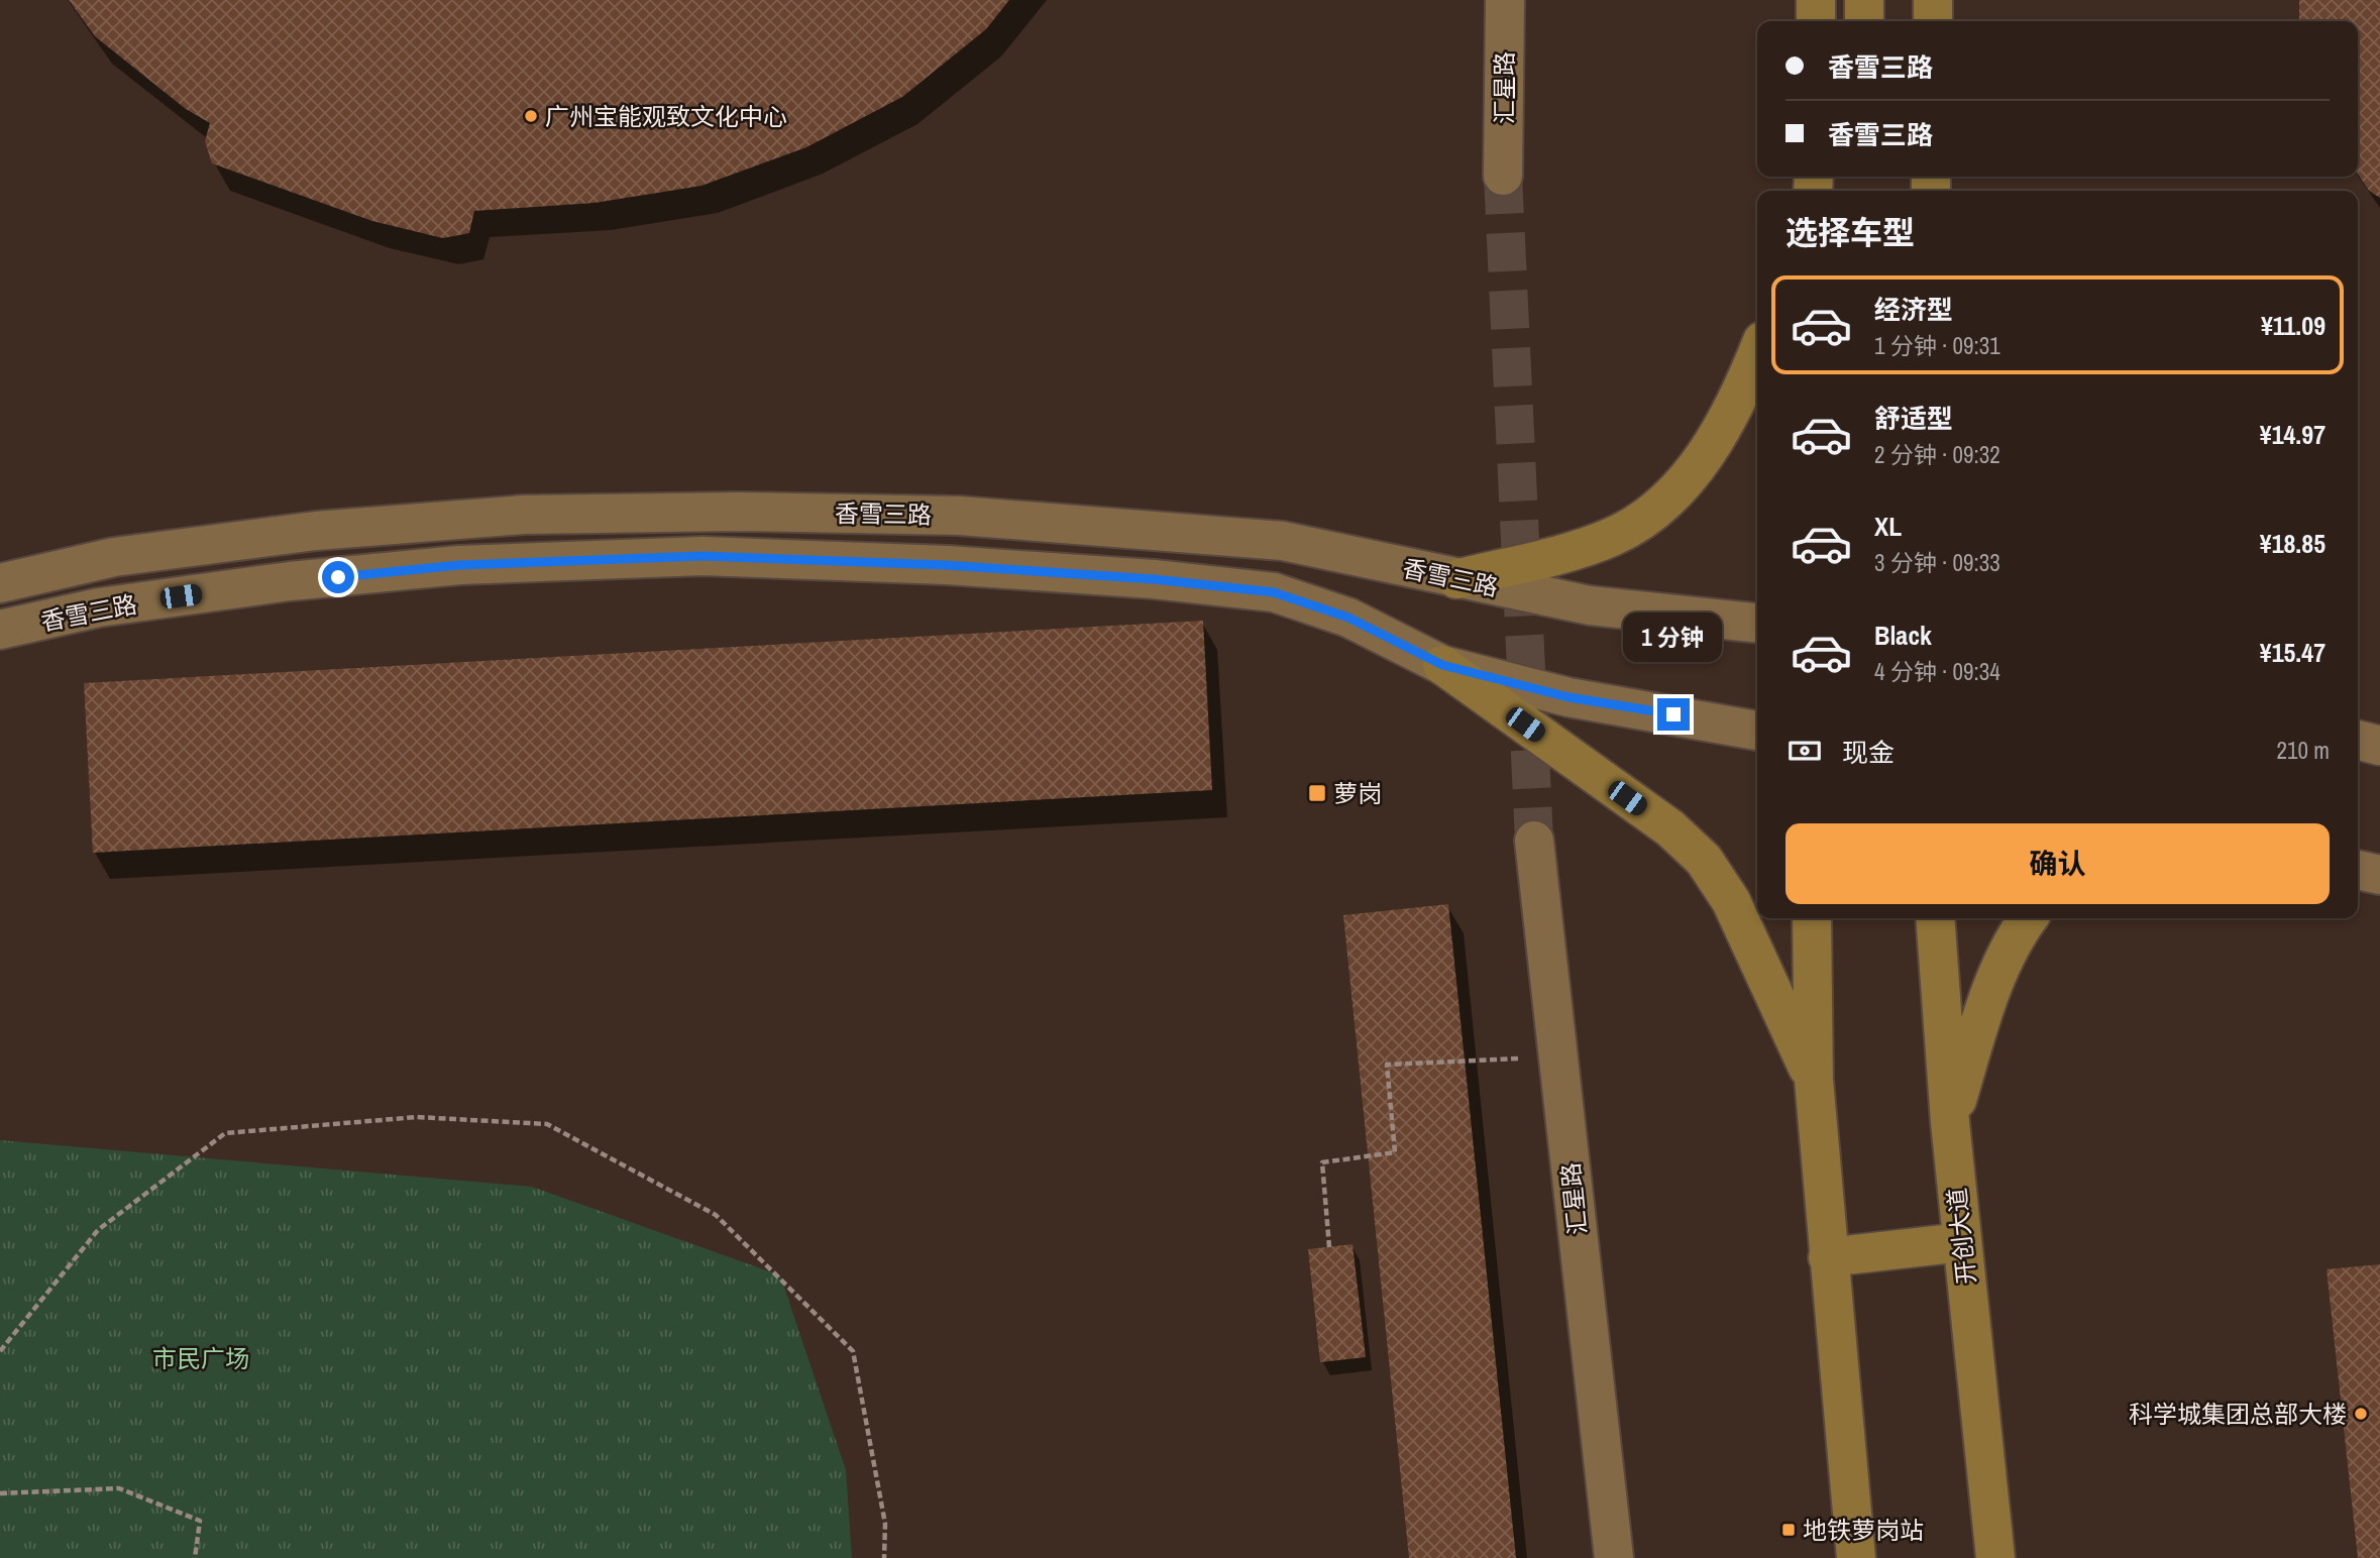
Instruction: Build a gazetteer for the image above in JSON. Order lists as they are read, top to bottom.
{
  "streets": {
    "main road": ["汇星路", "香雪三路", "开创大道"]
  },
  "parks": ["市民广场"],
  "places": {
    "other": ["广州宝能观致文化中心", "科学城集团总部大楼"],
    "transit": ["萝岗", "地铁萝岗站"]
  },
  "page": {
    "banner": ["香雪三路", "香雪三路"],
    "heading": "选择车型",
    "list": [
      {
        "name": "经济型",
        "note": "1 分钟 · 09:31",
        "value": "¥11.09"
      },
      {
        "name": "舒适型",
        "note": "2 分钟 · 09:32",
        "value": "¥14.97"
      },
      {
        "name": "XL",
        "note": "3 分钟 · 09:33",
        "value": "¥18.85"
      },
      {
        "name": "Black",
        "note": "4 分钟 · 09:34",
        "value": "¥15.47"
      }
    ],
    "bubble": "1 分钟",
    "pay": ["现金", "210 m"],
    "buttons": "确认"
  }
}
